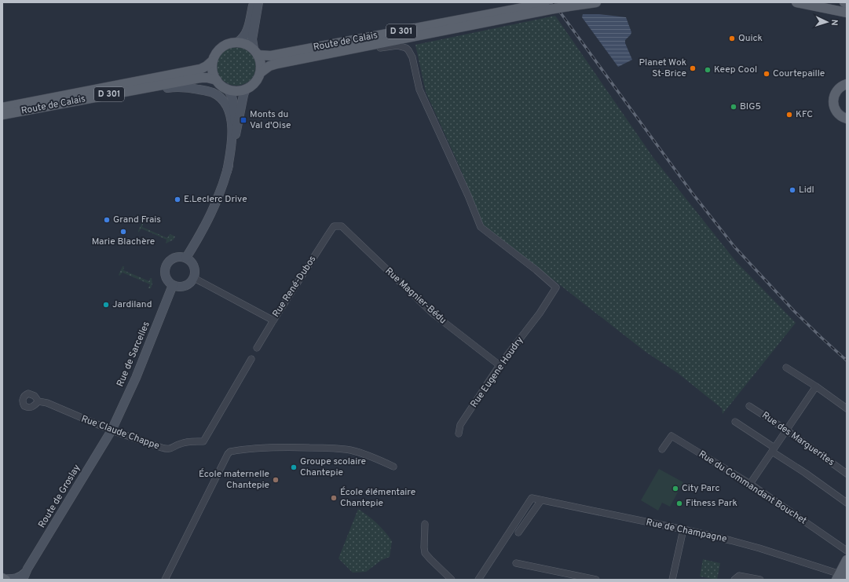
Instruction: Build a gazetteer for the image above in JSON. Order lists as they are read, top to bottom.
{
  "streets": {
    "main road": [
      "D 301",
      "Route de Calais",
      "Rue de Sarcelles",
      "Route de Groslay"
    ],
    "street": [
      "Rue René-Dubos",
      "Rue Magnier-Bédu",
      "Rue Eugene Houdry",
      "Rue Claude Chappe",
      "Rue des Marguerites",
      "Rue du Commandant Bouchet",
      "Rue de Champagne"
    ]
  },
  "crossings": [
    ["D 301", "Route de Calais"],
    ["Route de Calais", "Rue Eugene Houdry"],
    ["Rue René-Dubos", "Rue Magnier-Bédu"],
    ["Rue Magnier-Bédu", "Rue Eugene Houdry"],
    ["Rue de Sarcelles", "Rue Claude Chappe"],
    ["Rue de Sarcelles", "Route de Groslay"],
    ["Rue Claude Chappe", "Route de Groslay"]
  ],
  "places": {
    "other": [
      "Quick",
      "Planet Wok St-Brice",
      "Keep Cool",
      "Courtepaille",
      "BIG5",
      "KFC",
      "Lidl",
      "E.Leclerc Drive",
      "Grand Frais",
      "Marie Blachère",
      "Jardiland",
      "Groupe scolaire Chantepie",
      "École maternelle Chantepie",
      "City Parc",
      "École élémentaire Chantepie",
      "Fitness Park"
    ],
    "transit": ["Monts du Val d'Oise"]
  },
  "north": "right"
}
